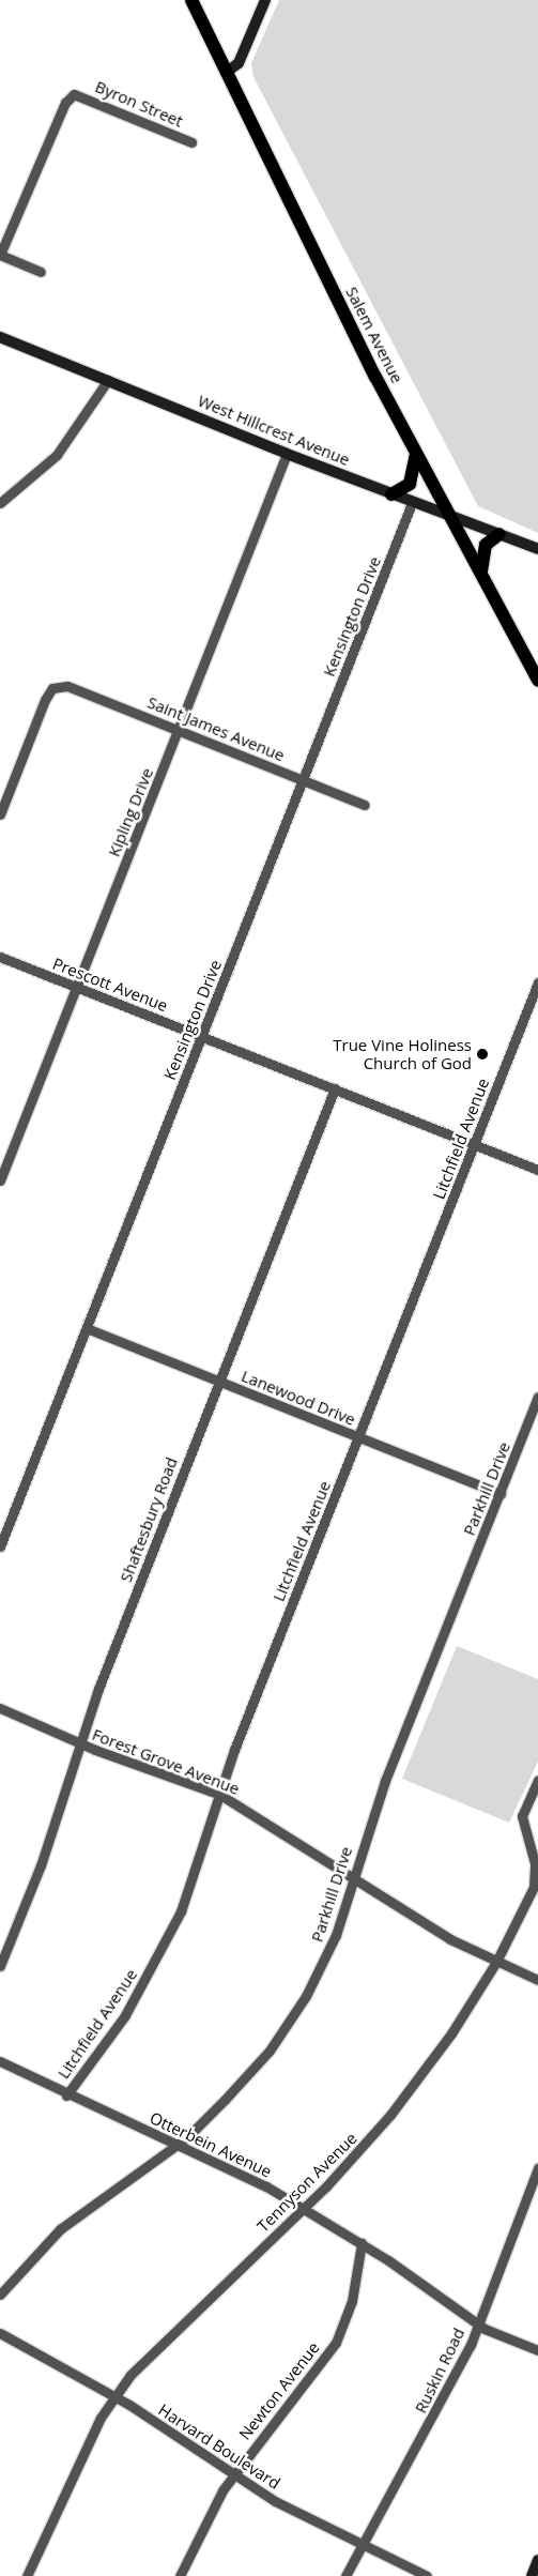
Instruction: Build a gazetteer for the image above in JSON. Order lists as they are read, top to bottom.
{
  "streets": {
    "main road": ["Salem Avenue"],
    "street": [
      "Byron Street",
      "West Hillcrest Avenue",
      "Kensington Drive",
      "Saint James Avenue",
      "Kipling Drive",
      "Prescott Avenue",
      "Litchfield Avenue",
      "Lanewood Drive",
      "Parkhill Drive",
      "Shaftesbury Road",
      "Forest Grove Avenue",
      "Otterbein Avenue",
      "Tennyson Avenue",
      "Ruskin Road",
      "Newton Avenue",
      "Harvard Boulevard"
    ]
  },
  "crossings": [
    ["Salem Avenue", "West Hillcrest Avenue"],
    ["West Hillcrest Avenue", "Kensington Drive"],
    ["West Hillcrest Avenue", "Kipling Drive"],
    ["Kensington Drive", "Saint James Avenue"],
    ["Kensington Drive", "Prescott Avenue"],
    ["Kensington Drive", "Lanewood Drive"],
    ["Saint James Avenue", "Kipling Drive"],
    ["Kipling Drive", "Prescott Avenue"],
    ["Prescott Avenue", "Litchfield Avenue"],
    ["Prescott Avenue", "Shaftesbury Road"],
    ["Litchfield Avenue", "Lanewood Drive"],
    ["Litchfield Avenue", "Forest Grove Avenue"],
    ["Litchfield Avenue", "Otterbein Avenue"],
    ["Lanewood Drive", "Parkhill Drive"],
    ["Lanewood Drive", "Shaftesbury Road"],
    ["Parkhill Drive", "Forest Grove Avenue"],
    ["Parkhill Drive", "Otterbein Avenue"],
    ["Shaftesbury Road", "Forest Grove Avenue"],
    ["Forest Grove Avenue", "Tennyson Avenue"],
    ["Otterbein Avenue", "Tennyson Avenue"],
    ["Otterbein Avenue", "Ruskin Road"],
    ["Otterbein Avenue", "Newton Avenue"],
    ["Tennyson Avenue", "Harvard Boulevard"],
    ["Ruskin Road", "Harvard Boulevard"],
    ["Newton Avenue", "Harvard Boulevard"]
  ],
  "places": ["True Vine Holiness Church of God"]
}
